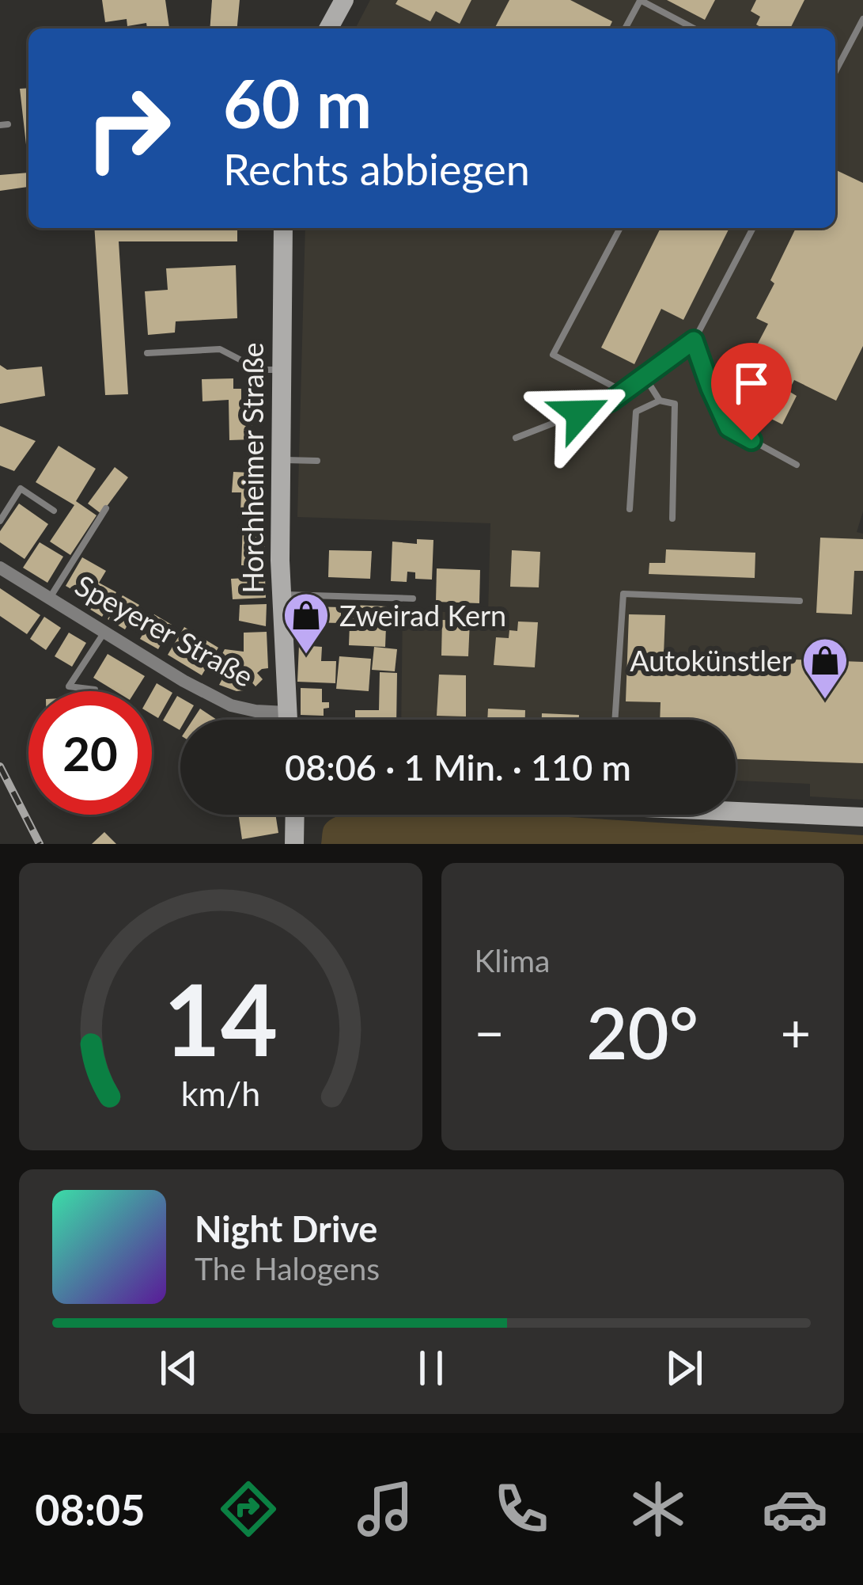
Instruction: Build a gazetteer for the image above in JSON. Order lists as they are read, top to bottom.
{
  "streets": {
    "main road": ["Horchheimer Straße"],
    "street": ["Speyerer Straße"]
  },
  "crossings": [
    ["Horchheimer Straße", "Speyerer Straße"]
  ],
  "places": {
    "shop": ["Zweirad Kern", "Autokünstler"]
  },
  "page": {
    "turn": ["60 m", "Rechts abbiegen"],
    "limit": "20",
    "trip": "08:06 · 1 Min. · 110 m",
    "tile": "Klima",
    "heat": ["−", "20°", "+"],
    "song": ["Night Drive", "The Halogens"],
    "tabs": "08:05",
    "gauge": ["14", "km/h"]
  }
}
